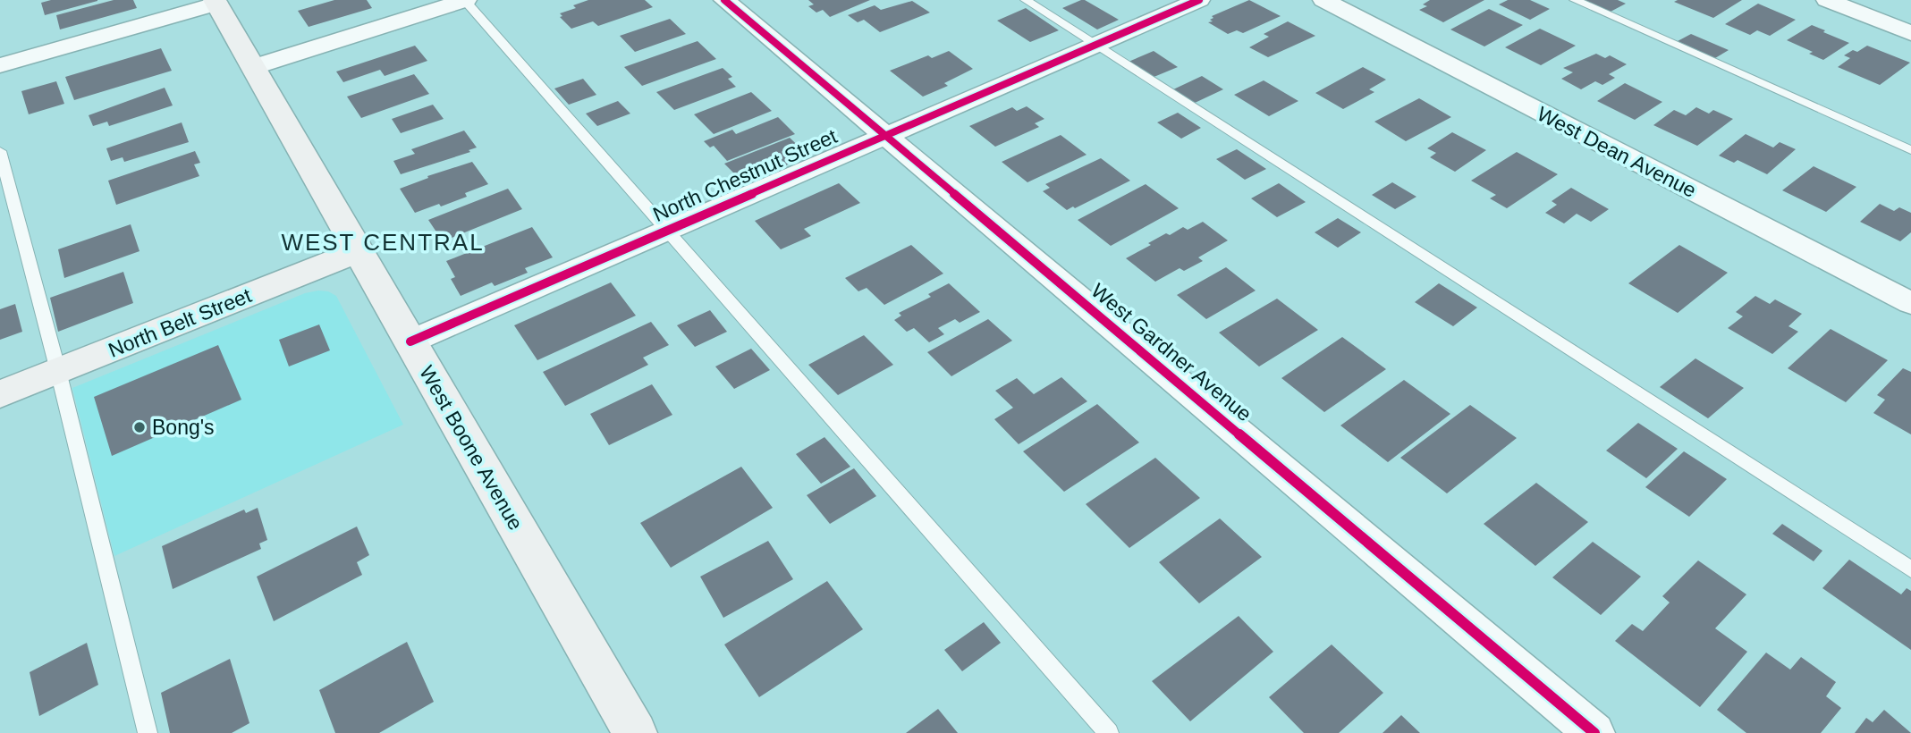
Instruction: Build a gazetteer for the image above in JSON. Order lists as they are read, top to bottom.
{
  "streets": {
    "main road": ["North Belt Street", "West Boone Avenue"],
    "street": ["West Dean Avenue", "North Chestnut Street", "West Gardner Avenue"]
  },
  "crossings": [
    ["North Chestnut Street", "West Gardner Avenue"],
    ["North Chestnut Street", "West Boone Avenue"],
    ["North Belt Street", "West Boone Avenue"]
  ],
  "districts": ["WEST CENTRAL"],
  "places": ["Bong's"]
}
